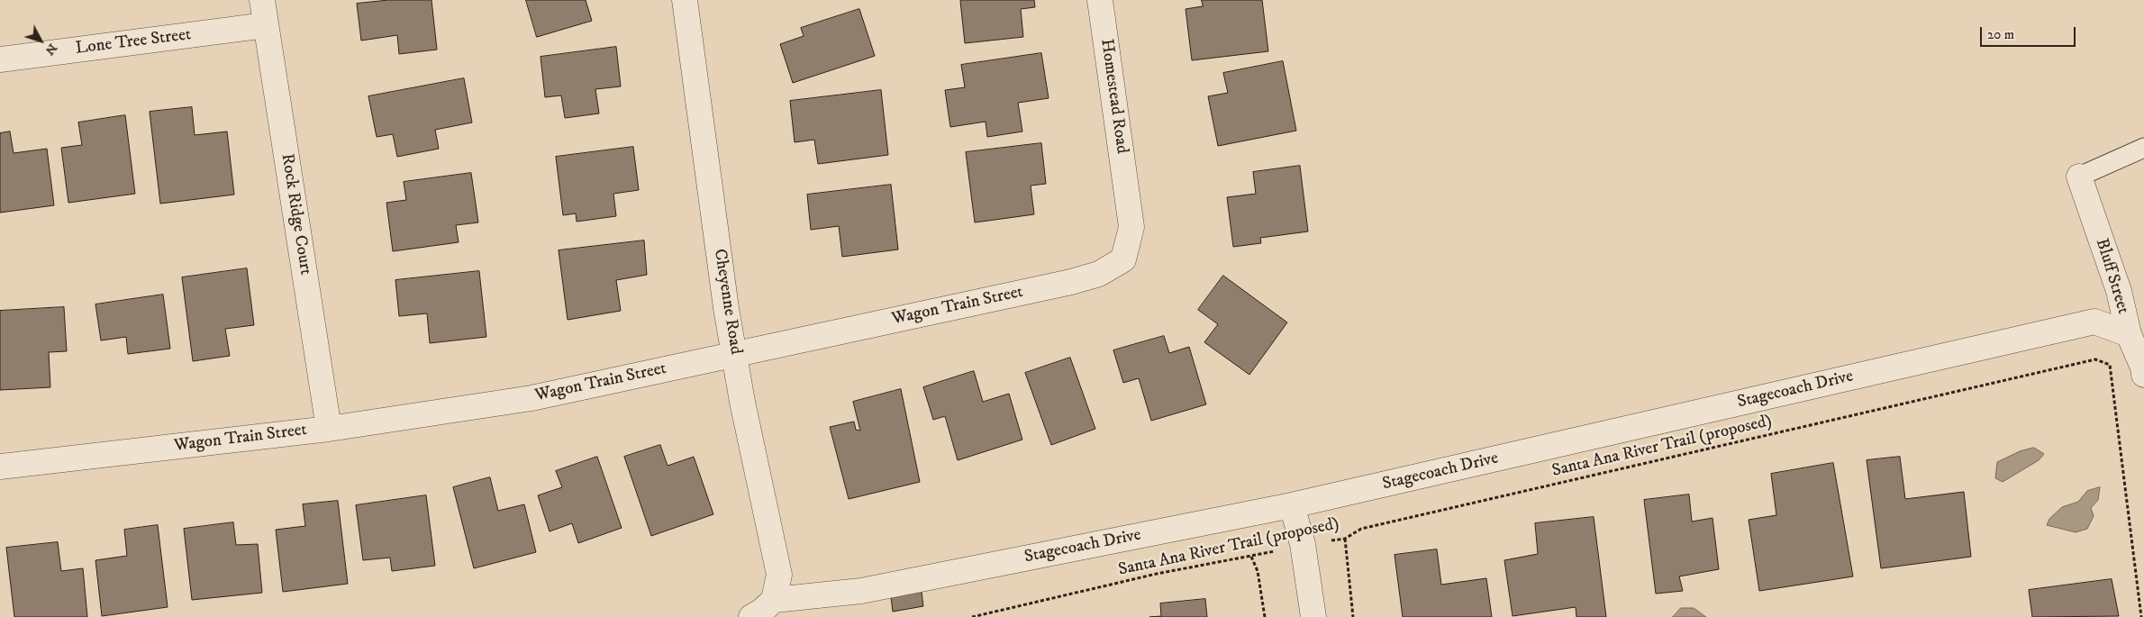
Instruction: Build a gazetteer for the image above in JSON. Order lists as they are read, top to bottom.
{
  "streets": {
    "street": [
      "Lone Tree Street",
      "Homestead Road",
      "Rock Ridge Court",
      "Bluff Street",
      "Cheyenne Road",
      "Wagon Train Street",
      "Stagecoach Drive"
    ],
    "path": ["Santa Ana River Trail (proposed)"]
  },
  "crossings": [
    ["Lone Tree Street", "Rock Ridge Court"],
    ["Homestead Road", "Wagon Train Street"],
    ["Rock Ridge Court", "Wagon Train Street"],
    ["Bluff Street", "Stagecoach Drive"],
    ["Cheyenne Road", "Wagon Train Street"],
    ["Cheyenne Road", "Stagecoach Drive"]
  ],
  "scale_bar": "20 m",
  "north": "bottom right"
}
